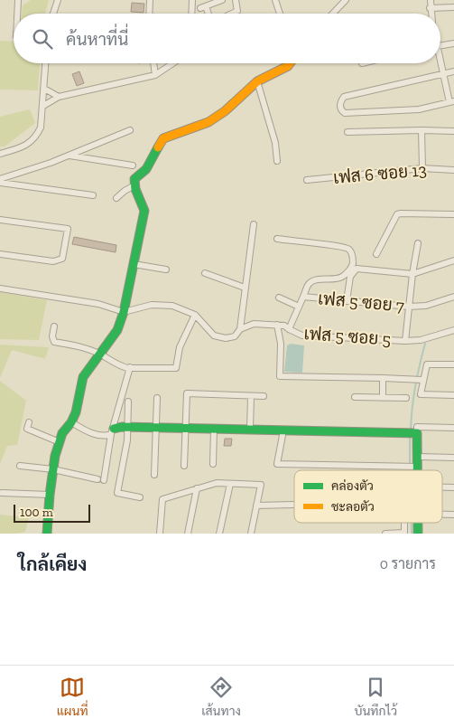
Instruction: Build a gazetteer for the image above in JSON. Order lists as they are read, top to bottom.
{
  "streets": {
    "street": ["เฟส 6 ซอย 13", "เฟส 5 ซอย 7", "เฟส 5 ซอย 5"]
  },
  "crossings": [
    ["เฟส 5 ซอย 7", "เฟส 5 ซอย 5"]
  ],
  "legend": ["คล่องตัว", "ชะลอตัว"],
  "scale_bar": "100 m",
  "page": {
    "search": "ค้นหาที่นี่",
    "scale": "100 m",
    "heading": ["ใกล้เคียง", "0 รายการ"],
    "nav": ["แผนที่", "เส้นทาง", "บันทึกไว้"]
  }
}
